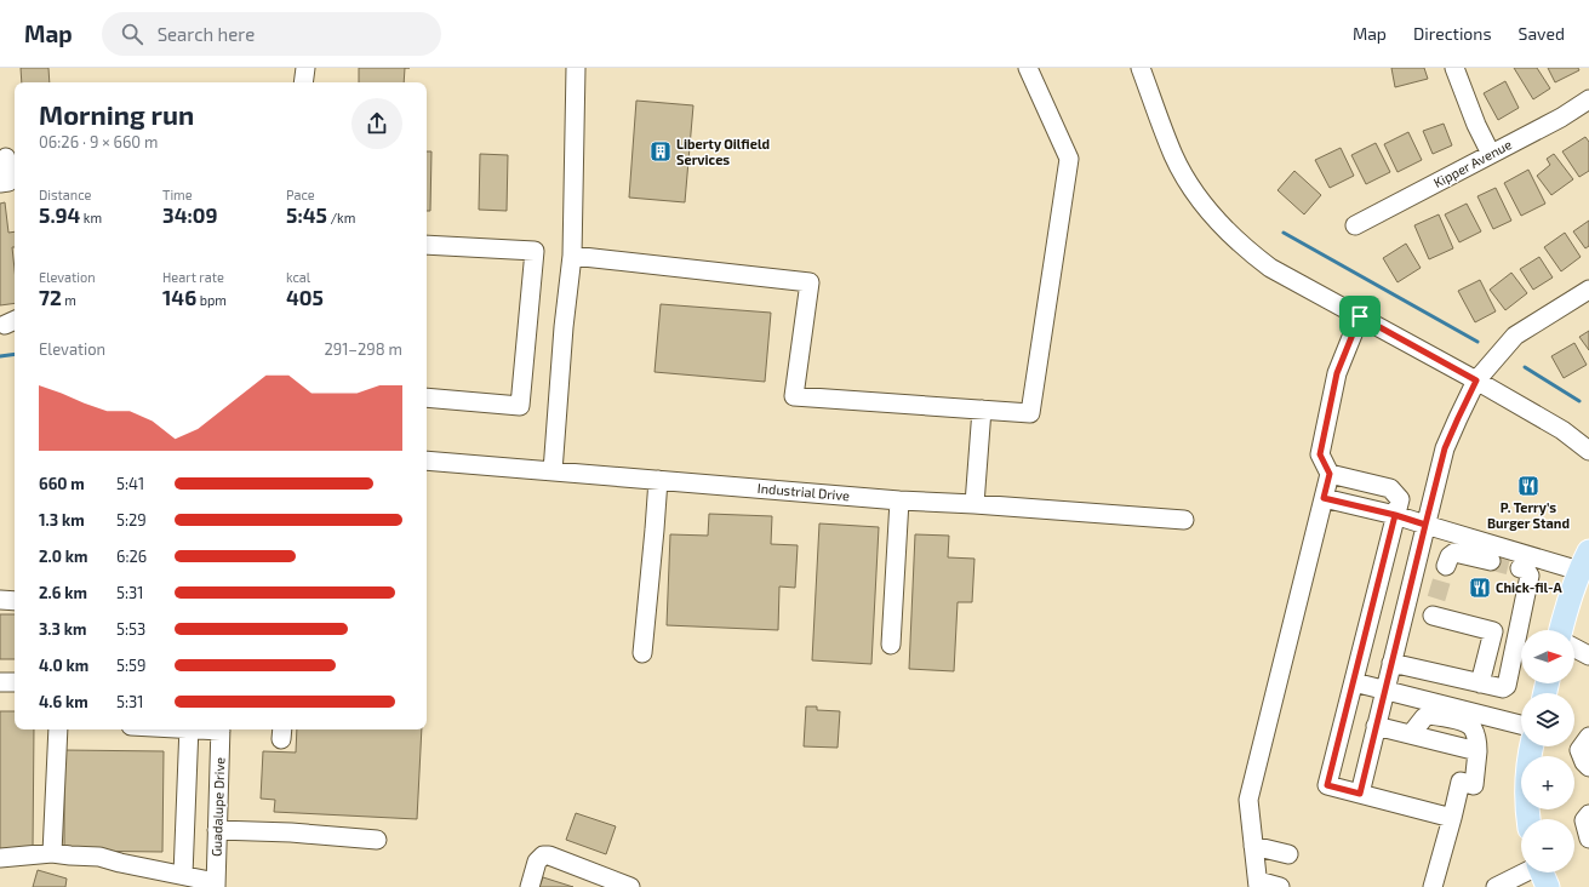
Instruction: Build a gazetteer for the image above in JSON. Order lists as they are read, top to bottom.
{
  "streets": {
    "street": ["Kipper Avenue", "Industrial Drive", "Guadalupe Drive"]
  },
  "places": {
    "building": ["Liberty Oilfield Services"],
    "restaurant": ["P. Terry’s Burger Stand", "Chick-fil-A"]
  },
  "north": "right",
  "page": {
    "header": "Map",
    "search": "Search here",
    "nav": ["Map", "Directions", "Saved"],
    "heading": ["Morning run", "06:26 · 9 × 660 m"],
    "stats": [
      ["Distance", "5.94 km"],
      ["Time", "34:09"],
      ["Pace", "5:45 /km"],
      ["Elevation", "72 m"],
      ["Heart rate", "146 bpm"],
      ["kcal", "405"]
    ],
    "chart": ["Elevation", "291–298 m"],
    "list": [
      {
        "name": "660 m",
        "note": "5:41"
      },
      {
        "name": "1.3 km",
        "note": "5:29"
      },
      {
        "name": "2.0 km",
        "note": "6:26"
      },
      {
        "name": "2.6 km",
        "note": "5:31"
      },
      {
        "name": "3.3 km",
        "note": "5:53"
      },
      {
        "name": "4.0 km",
        "note": "5:59"
      },
      {
        "name": "4.6 km",
        "note": "5:31"
      }
    ],
    "map_buttons": ["+", "−"]
  }
}
